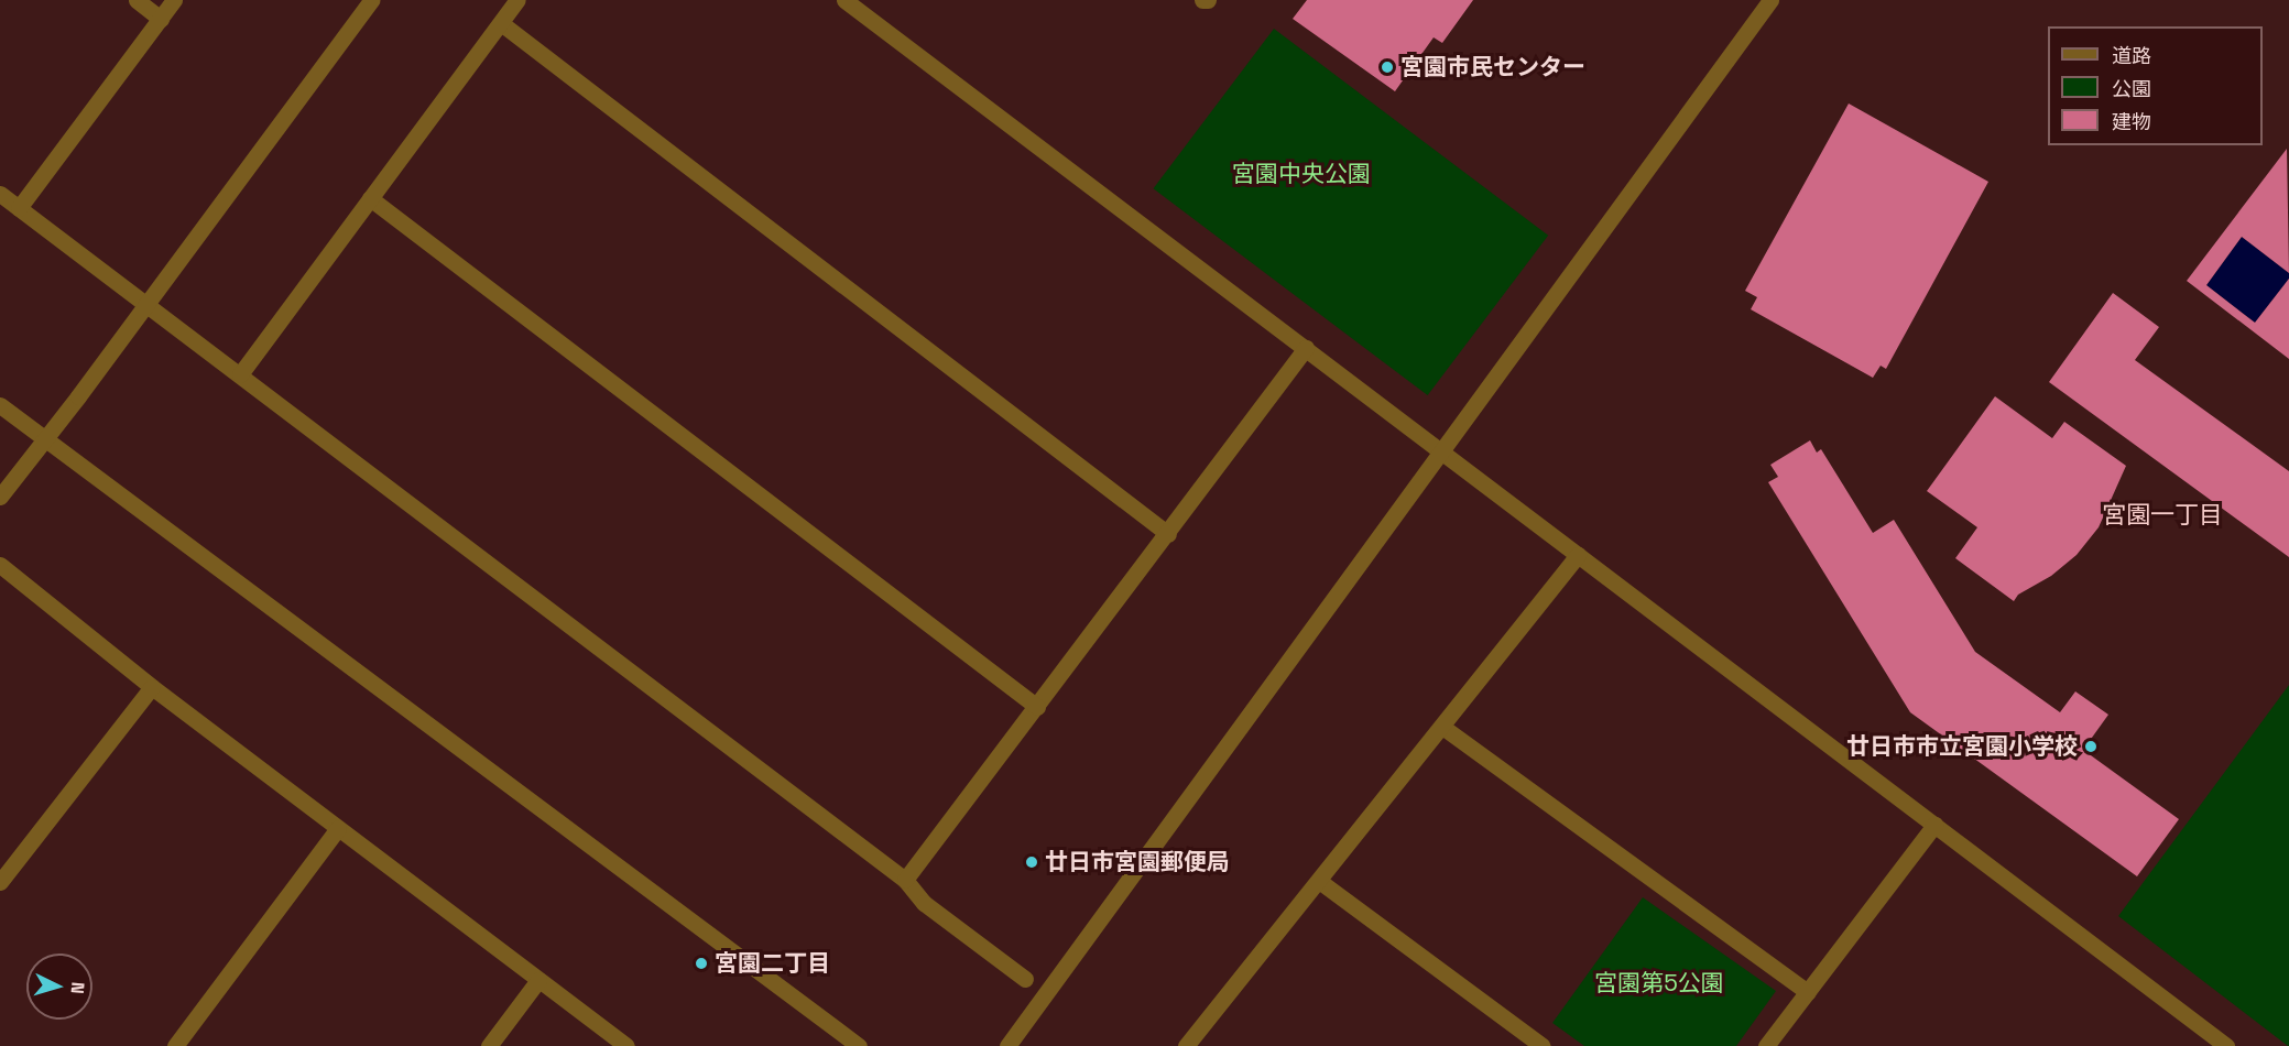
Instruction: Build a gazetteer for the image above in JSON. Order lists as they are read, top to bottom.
{
  "districts": ["宮園一丁目"],
  "parks": ["宮園中央公園", "宮園第5公園"],
  "places": [
    "宮園市民センター",
    "廿日市市立宮園小学校",
    "廿日市宮園郵便局",
    "宮園二丁目"
  ],
  "legend": ["道路", "公園", "建物"],
  "north": "right"
}
